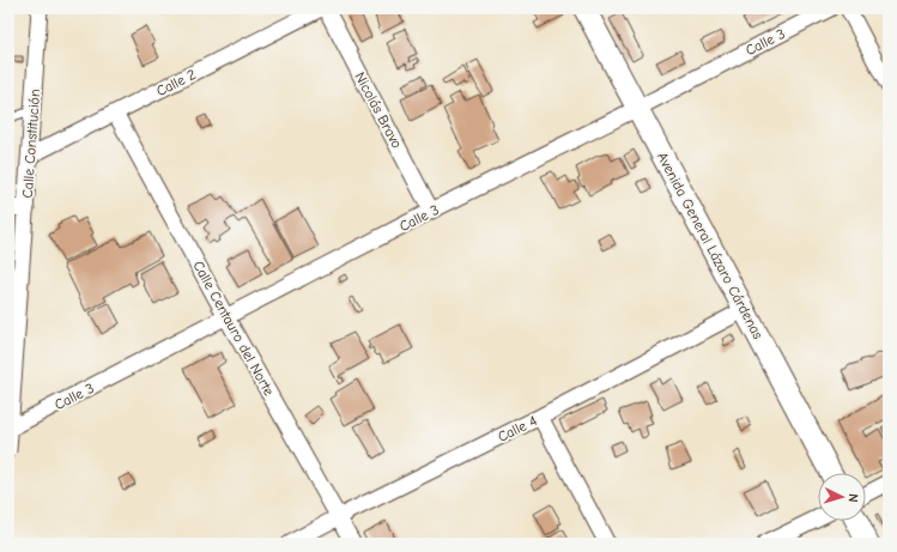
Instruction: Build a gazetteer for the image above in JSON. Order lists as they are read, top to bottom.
{
  "streets": {
    "main road": ["Avenida General Lázaro Cárdenas"],
    "street": [
      "Calle 3",
      "Calle 2",
      "Nicolás Bravo",
      "Calle Constitución",
      "Calle Centauro del Norte",
      "Calle 4"
    ]
  },
  "crossings": [
    ["Calle 3", "Nicolás Bravo"],
    ["Calle 3", "Calle Constitución"],
    ["Calle 3", "Avenida General Lázaro Cárdenas"],
    ["Calle 3", "Calle Centauro del Norte"],
    ["Calle 2", "Calle Constitución"],
    ["Calle 2", "Calle Centauro del Norte"],
    ["Avenida General Lázaro Cárdenas", "Calle 4"],
    ["Calle Centauro del Norte", "Calle 4"]
  ],
  "north": "right"
}
